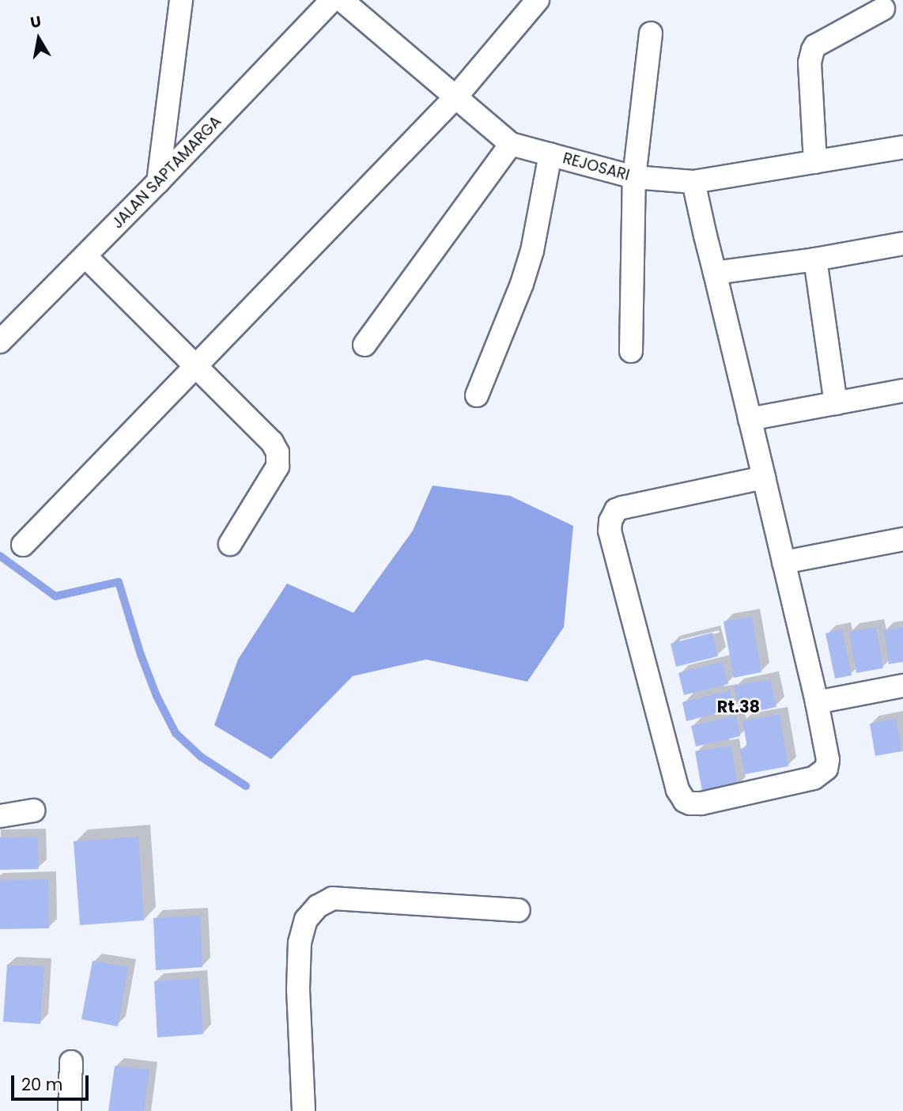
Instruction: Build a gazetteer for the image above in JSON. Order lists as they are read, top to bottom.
{
  "streets": {
    "street": ["REJOSARI", "JALAN SAPTAMARGA"]
  },
  "districts": ["Rt.38"],
  "scale_bar": "20 m",
  "north": "top"
}
